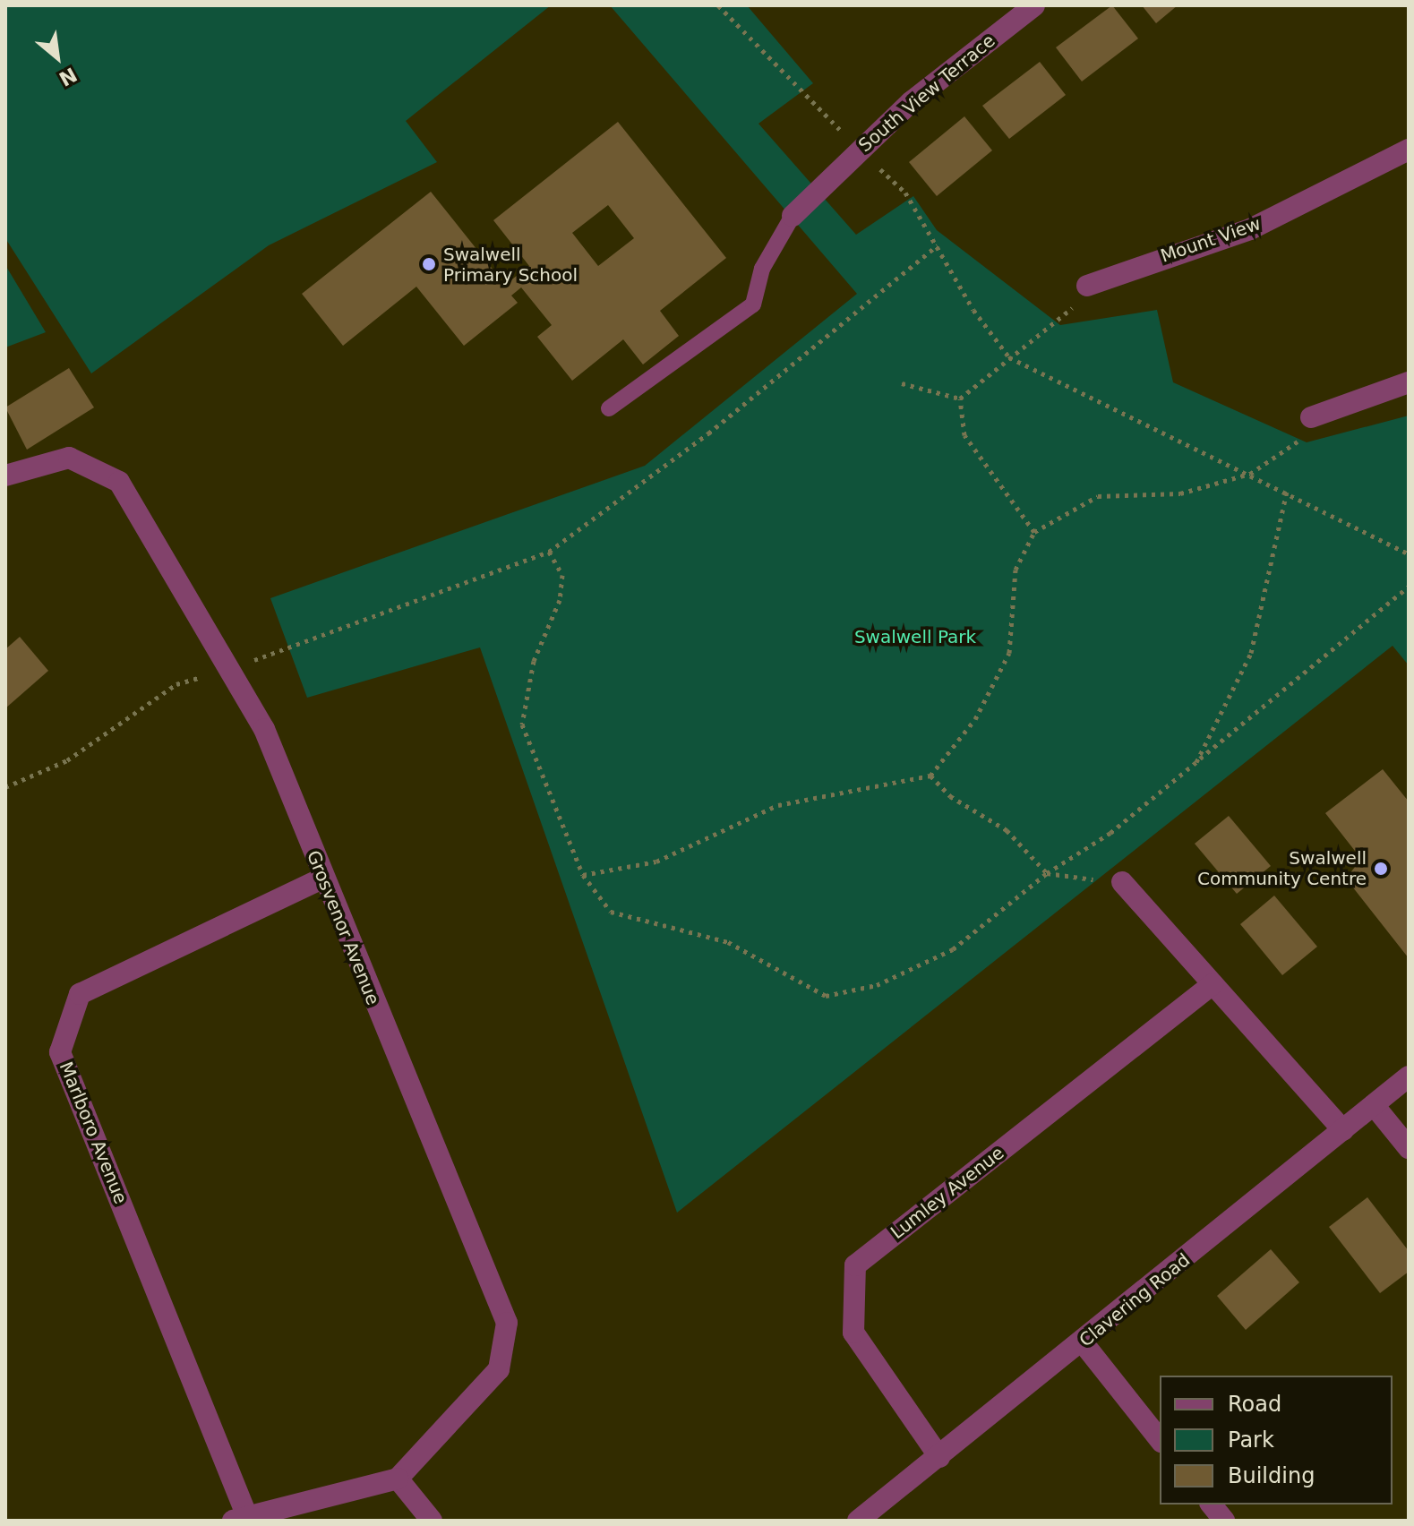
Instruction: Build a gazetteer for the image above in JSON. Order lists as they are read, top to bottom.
{
  "streets": {
    "street": [
      "South View Terrace",
      "Mount View",
      "Grosvenor Avenue",
      "Marlboro Avenue",
      "Lumley Avenue",
      "Clavering Road"
    ]
  },
  "crossings": [
    ["Grosvenor Avenue", "Marlboro Avenue"],
    ["Lumley Avenue", "Clavering Road"]
  ],
  "parks": ["Swalwell Park"],
  "places": ["Swalwell Primary School", "Swalwell Community Centre"],
  "legend": ["Road", "Park", "Building"],
  "north": "bottom right"
}
